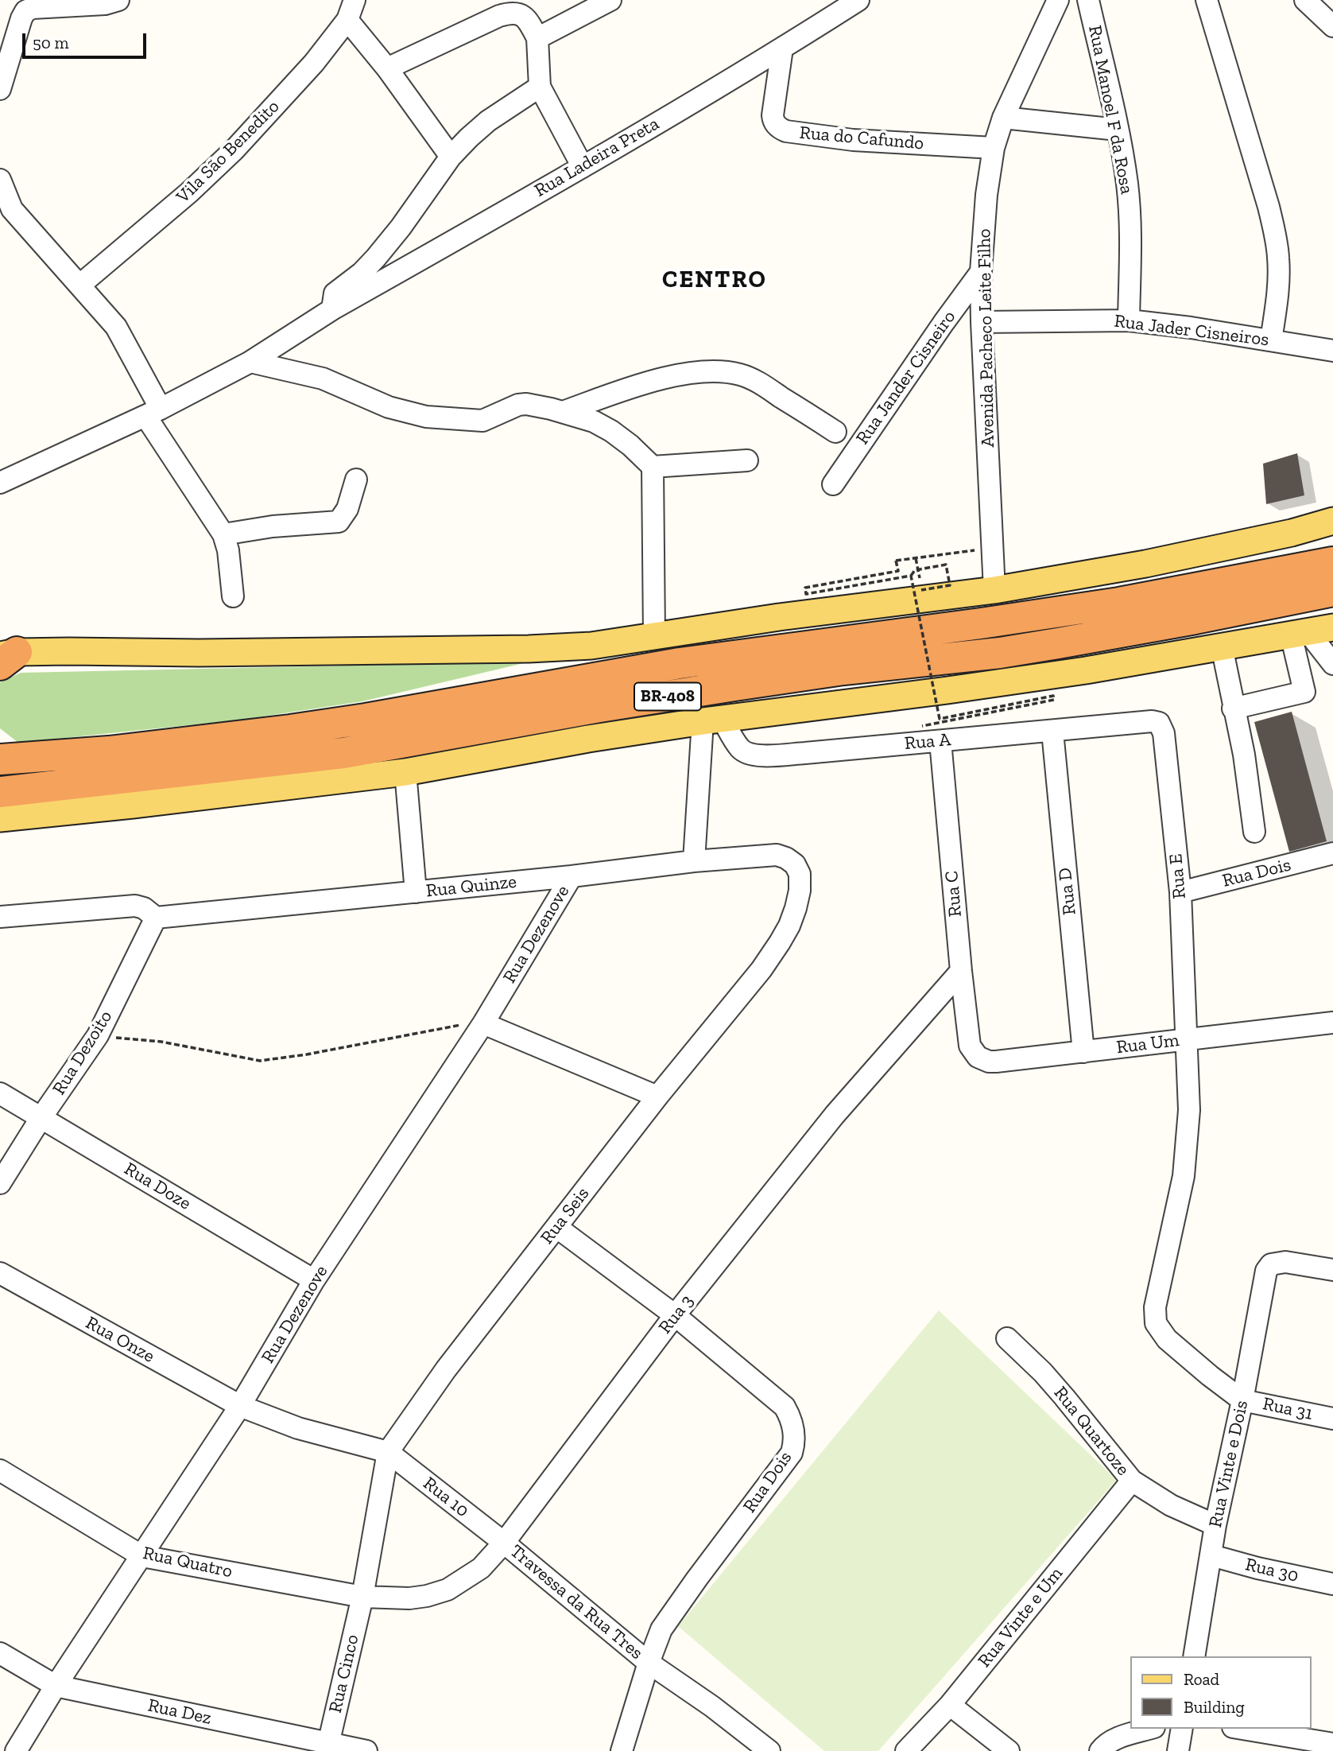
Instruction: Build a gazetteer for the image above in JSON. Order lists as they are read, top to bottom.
{
  "streets": {
    "highway": ["BR-408"],
    "street": [
      "Rua Manoel F da Rosa",
      "Rua do Cafundo",
      "Vila São Benedito",
      "Rua Ladeira Preta",
      "Rua Jader Cisneiros",
      "Avenida Pacheco Leite Filho",
      "Rua Jander Cisneiro",
      "Rua A",
      "Rua Dois",
      "Rua E",
      "Rua Quinze",
      "Rua D",
      "Rua C",
      "Rua Dezenove",
      "Rua Um",
      "Rua Dezoito",
      "Rua Doze",
      "Rua Seis",
      "Rua 3",
      "Rua Onze",
      "Rua 31",
      "Rua Quartoze",
      "Rua Vinte e Dois",
      "Rua 10",
      "Rua Quatro",
      "Rua 30",
      "Travessa da Rua Tres",
      "Rua Vinte e Um",
      "Rua Cinco",
      "Rua Dez"
    ]
  },
  "crossings": [
    ["Rua Manoel F da Rosa", "Rua Jader Cisneiros"],
    ["Rua do Cafundo", "Rua Ladeira Preta"],
    ["Rua do Cafundo", "Avenida Pacheco Leite Filho"],
    ["Rua Jader Cisneiros", "Avenida Pacheco Leite Filho"],
    ["Avenida Pacheco Leite Filho", "Rua Jander Cisneiro"],
    ["Rua A", "Rua E"],
    ["Rua A", "Rua D"],
    ["Rua A", "Rua C"],
    ["Rua Dois", "Rua E"],
    ["Rua Dois", "Rua Seis"],
    ["Rua Dois", "Rua 3"],
    ["Rua Dois", "Travessa da Rua Tres"],
    ["Rua E", "Rua Um"],
    ["Rua E", "Rua 31"],
    ["Rua E", "Rua Vinte e Dois"],
    ["Rua Quinze", "Rua Dezenove"],
    ["Rua Quinze", "Rua Dezoito"],
    ["Rua Quinze", "Rua Seis"],
    ["Rua D", "Rua Um"],
    ["Rua C", "Rua Um"],
    ["Rua C", "Rua 3"],
    ["Rua Dezenove", "Rua Doze"],
    ["Rua Dezenove", "Rua Onze"],
    ["Rua Dezenove", "Rua Quatro"],
    ["Rua Dezenove", "Rua Dez"],
    ["Rua Dezoito", "Rua Doze"],
    ["Rua Seis", "Rua 3"],
    ["Rua Seis", "Rua 10"],
    ["Rua Seis", "Rua Quatro"],
    ["Rua Seis", "Rua Cinco"],
    ["Rua 3", "Rua 10"],
    ["Rua 3", "Rua Quatro"],
    ["Rua 3", "Travessa da Rua Tres"],
    ["Rua 3", "Rua Cinco"],
    ["Rua 31", "Rua Vinte e Dois"],
    ["Rua Quartoze", "Rua Vinte e Dois"],
    ["Rua Quartoze", "Rua Vinte e Um"],
    ["Rua Vinte e Dois", "Rua 30"],
    ["Rua 10", "Travessa da Rua Tres"],
    ["Rua Quatro", "Rua Cinco"],
    ["Rua Cinco", "Rua Dez"]
  ],
  "districts": ["CENTRO"],
  "legend": ["Road", "Building"],
  "scale_bar": "50 m"
}
